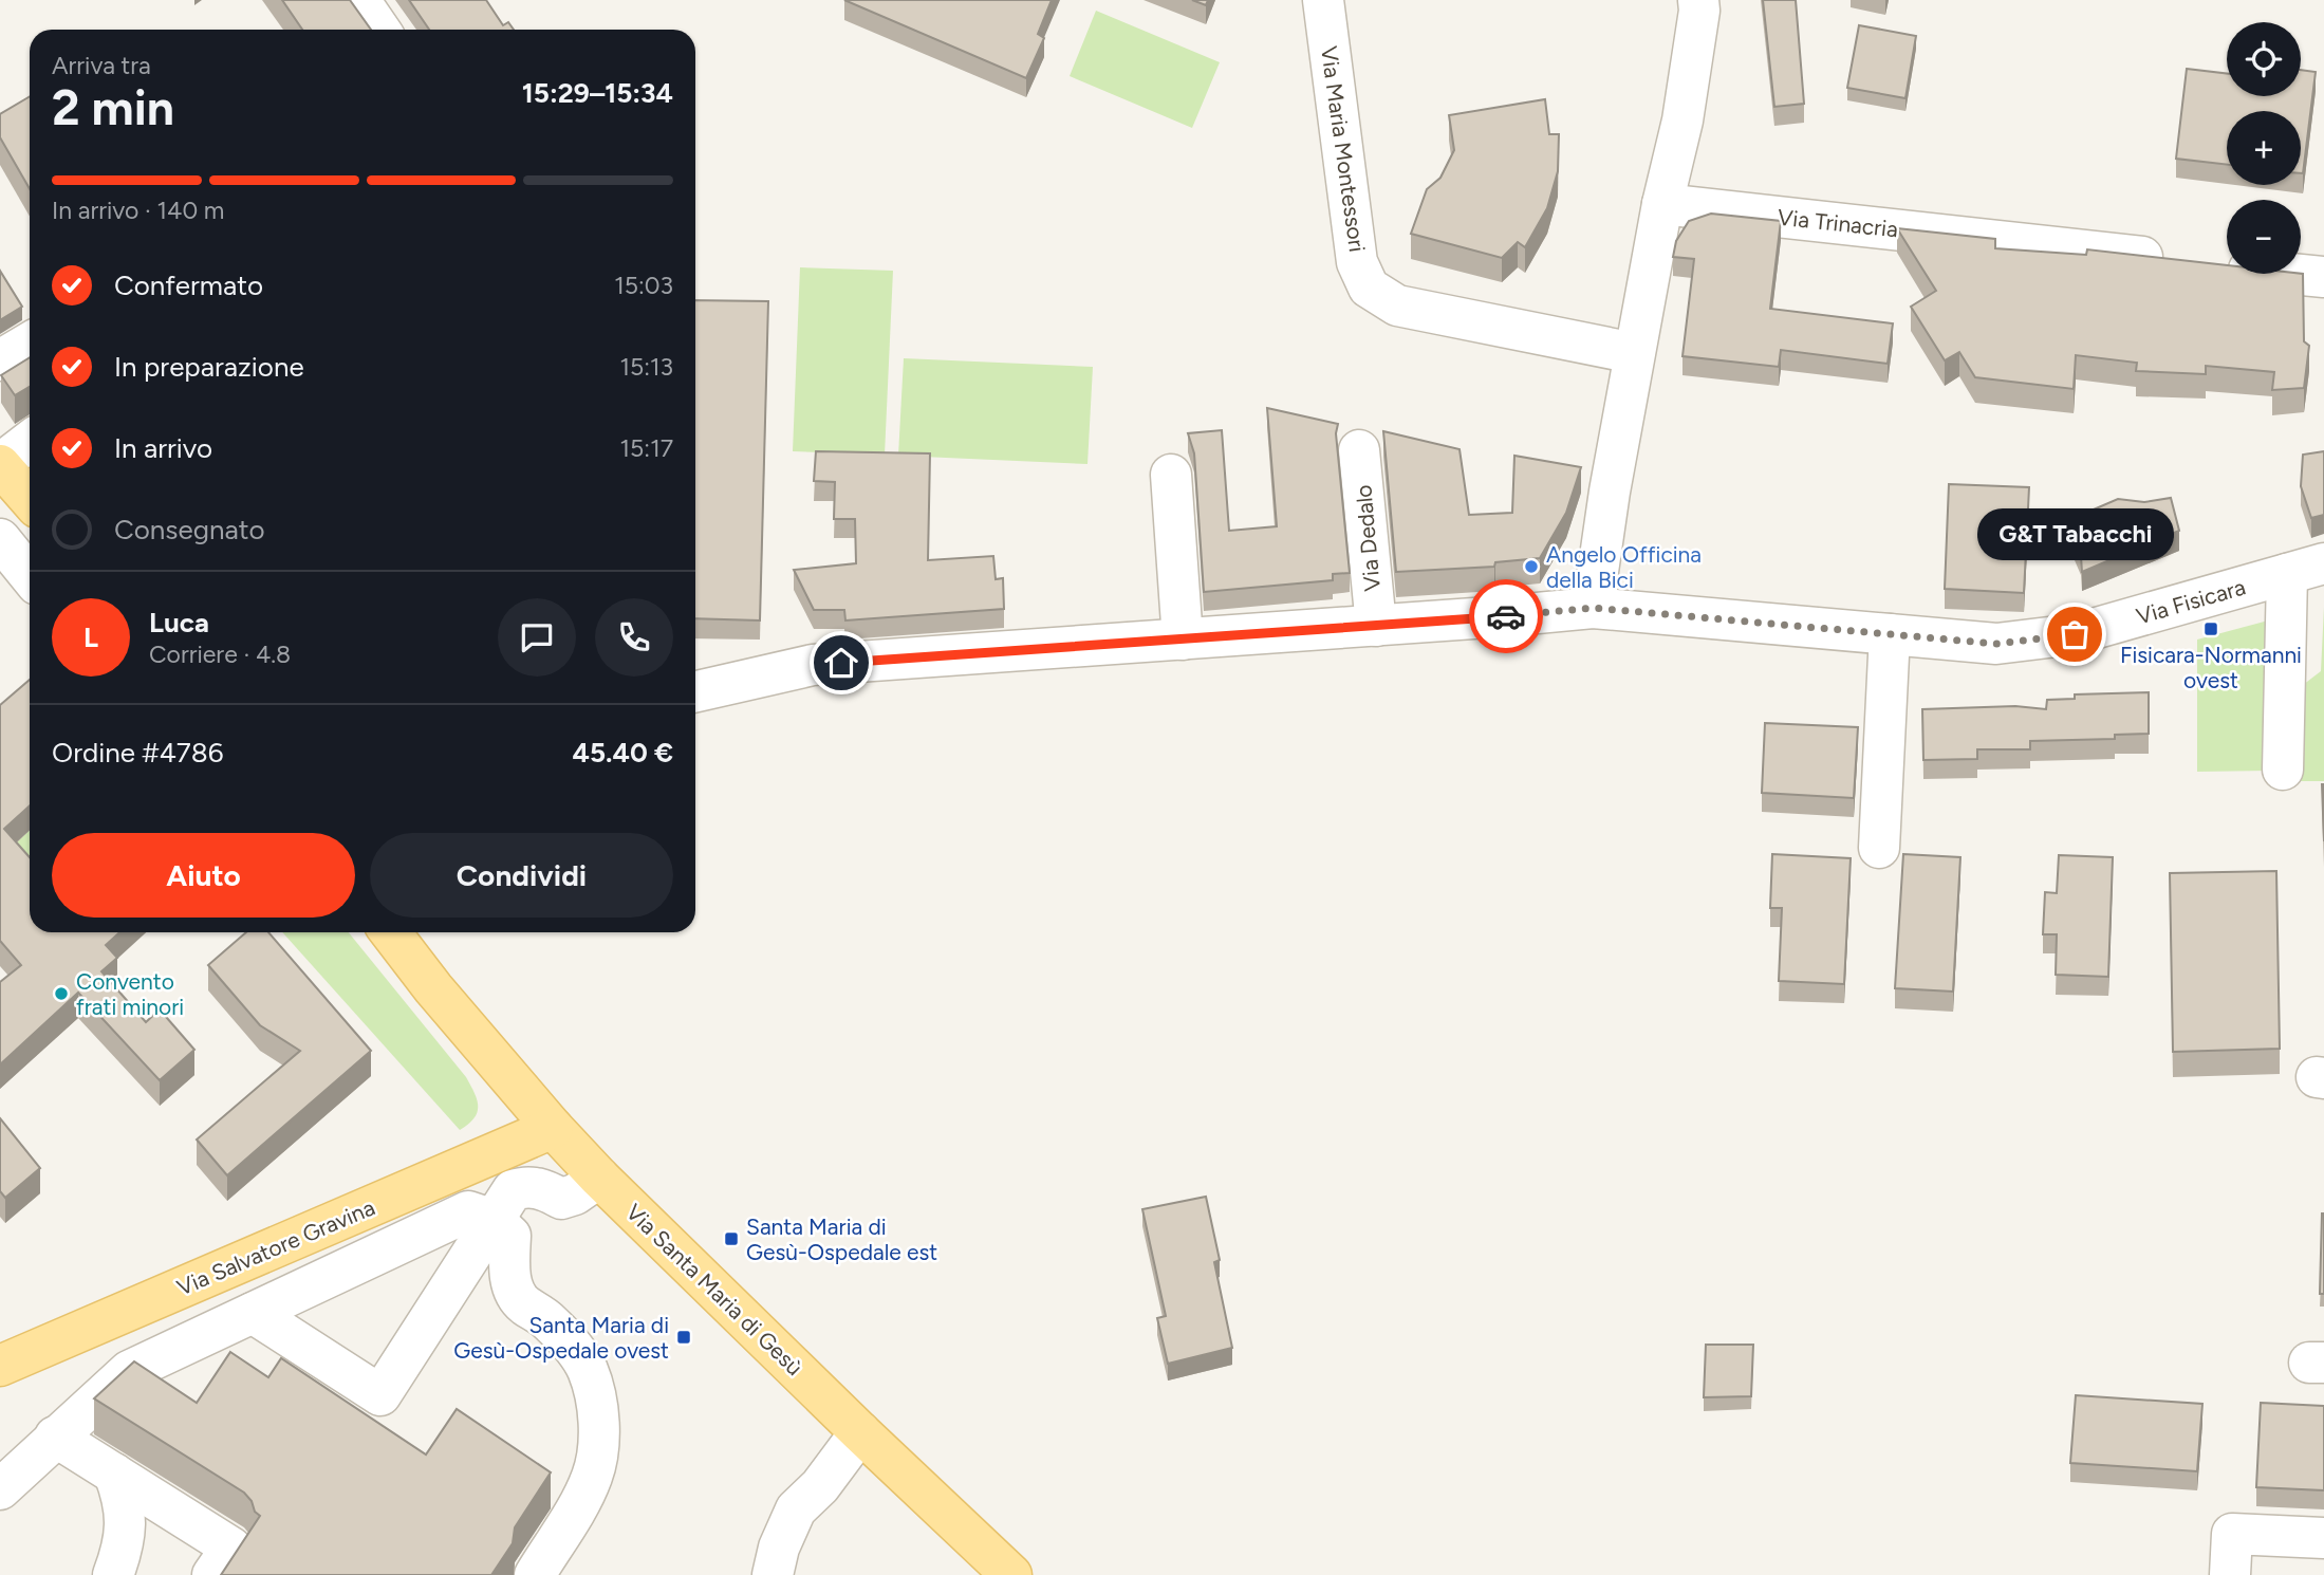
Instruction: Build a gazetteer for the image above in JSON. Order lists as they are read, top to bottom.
{
  "streets": {
    "main road": ["Via Salvatore Gravina", "Via Santa Maria di Gesù"],
    "street": [
      "Via Maria Montessori",
      "Via Trinacria",
      "Via Dedalo",
      "Via Fisicara"
    ]
  },
  "crossings": [
    ["Via Dedalo", "Via Fisicara"],
    ["Via Salvatore Gravina", "Via Santa Maria di Gesù"]
  ],
  "places": {
    "other": ["Angelo Officina della Bici", "G&T Tabacchi", "Convento frati minori"],
    "transit": ["Fisicara-Normanni ovest", "Santa Maria di Gesù-Ospedale est", "Santa Maria di Gesù-Ospedale ovest"]
  },
  "page": {
    "map_buttons": ["+", "−"],
    "heading": ["2 min", "Arriva tra", "15:29–15:34"],
    "panel": [
      "Luca",
      "Corriere · 4.8",
      "Ordine #4786",
      "45.40 €"
    ],
    "bar": "In arrivo · 140 m",
    "list": [
      ["Confermato", "15:03"],
      ["In preparazione", "15:13"],
      ["In arrivo", "15:17"],
      "Consegnato"
    ],
    "bubble": "G&T Tabacchi",
    "round": "L",
    "buttons": ["Aiuto", "Condividi"]
  }
}
